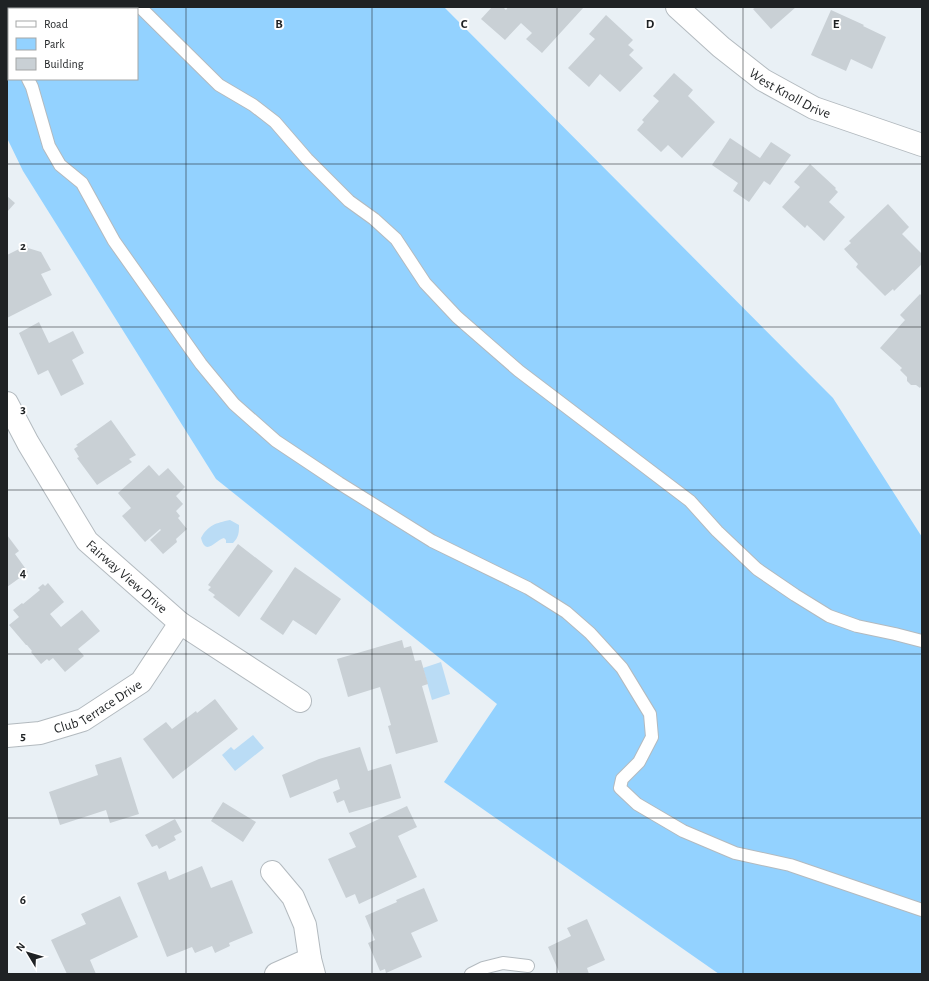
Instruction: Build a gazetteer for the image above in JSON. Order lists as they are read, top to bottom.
{
  "streets": {
    "street": ["West Knoll Drive", "Fairway View Drive", "Club Terrace Drive"]
  },
  "crossings": [
    ["Fairway View Drive", "Club Terrace Drive"]
  ],
  "legend": ["Road", "Park", "Building"],
  "north": "top left",
  "grid": {
    "columns": [
      "B",
      "C",
      "D",
      "E"
    ],
    "rows": [
      "2",
      "3",
      "4",
      "5",
      "6"
    ]
  }
}
